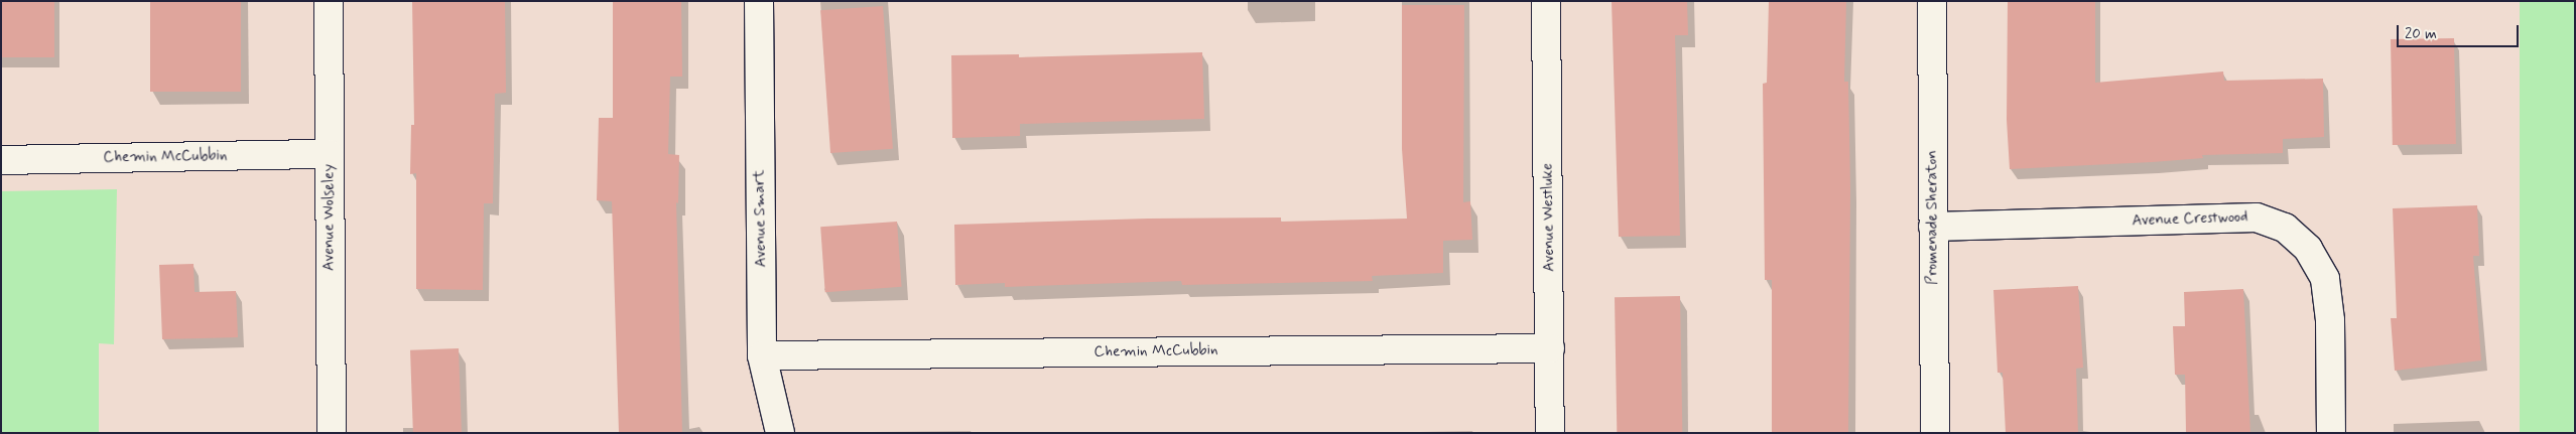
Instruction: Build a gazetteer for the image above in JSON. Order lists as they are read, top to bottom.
{
  "streets": {
    "street": [
      "Chemin McCubbin",
      "Avenue Wolseley",
      "Avenue Westluke",
      "Promenade Sheraton",
      "Avenue Smart",
      "Avenue Crestwood"
    ]
  },
  "crossings": [
    ["Chemin McCubbin", "Avenue Wolseley"],
    ["Chemin McCubbin", "Avenue Westluke"],
    ["Chemin McCubbin", "Avenue Smart"],
    ["Promenade Sheraton", "Avenue Crestwood"]
  ],
  "scale_bar": "20 m"
}
